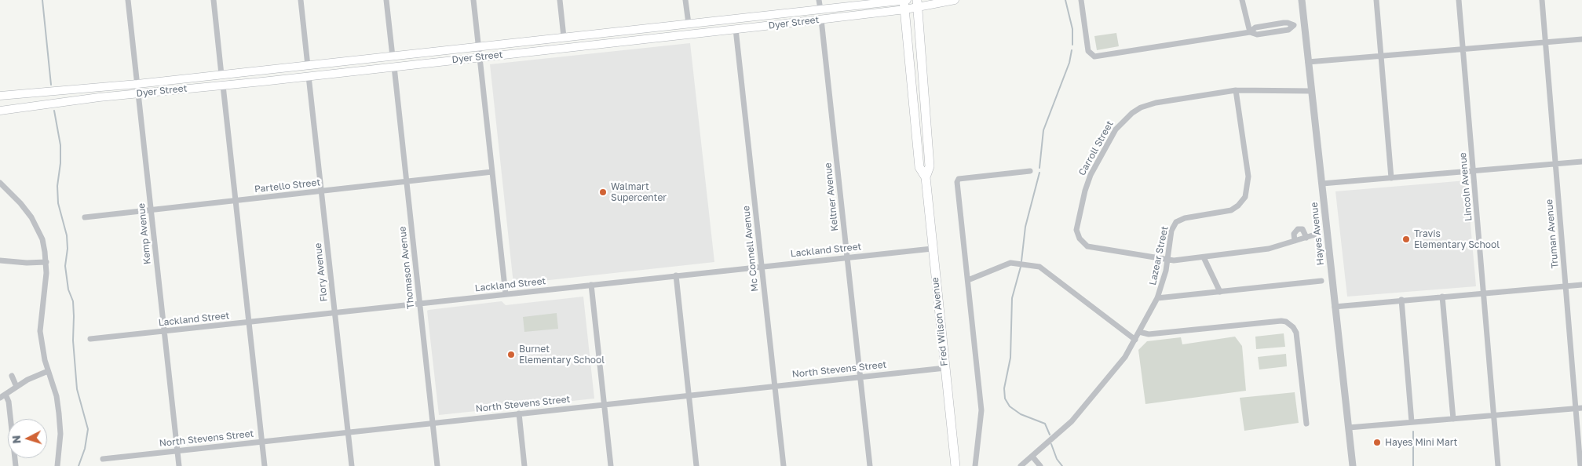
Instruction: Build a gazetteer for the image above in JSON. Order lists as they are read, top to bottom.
{
  "streets": {
    "main road": ["Dyer Street", "Fred Wilson Avenue"],
    "street": [
      "Carroll Street",
      "Partello Street",
      "Lincoln Avenue",
      "Keltner Avenue",
      "Kemp Avenue",
      "Hayes Avenue",
      "Truman Avenue",
      "Mc Connell Avenue",
      "Lackland Street",
      "Lazear Street",
      "Thomason Avenue",
      "Flory Avenue",
      "North Stevens Street"
    ]
  },
  "crossings": [
    ["Dyer Street", "Keltner Avenue"],
    ["Dyer Street", "Kemp Avenue"],
    ["Dyer Street", "Mc Connell Avenue"],
    ["Dyer Street", "Thomason Avenue"],
    ["Dyer Street", "Flory Avenue"],
    ["Dyer Street", "Fred Wilson Avenue"],
    ["Carroll Street", "Hayes Avenue"],
    ["Carroll Street", "Lazear Street"],
    ["Partello Street", "Kemp Avenue"],
    ["Partello Street", "Thomason Avenue"],
    ["Partello Street", "Flory Avenue"],
    ["Keltner Avenue", "Lackland Street"],
    ["Keltner Avenue", "North Stevens Street"],
    ["Kemp Avenue", "Lackland Street"],
    ["Kemp Avenue", "North Stevens Street"],
    ["Mc Connell Avenue", "Lackland Street"],
    ["Mc Connell Avenue", "North Stevens Street"],
    ["Lackland Street", "Thomason Avenue"],
    ["Lackland Street", "Flory Avenue"],
    ["Lackland Street", "Fred Wilson Avenue"],
    ["Thomason Avenue", "North Stevens Street"],
    ["Flory Avenue", "North Stevens Street"],
    ["Fred Wilson Avenue", "North Stevens Street"]
  ],
  "places": [
    "Walmart Supercenter",
    "Travis Elementary School",
    "Burnet Elementary School",
    "Hayes Mini Mart"
  ],
  "north": "left"
}
